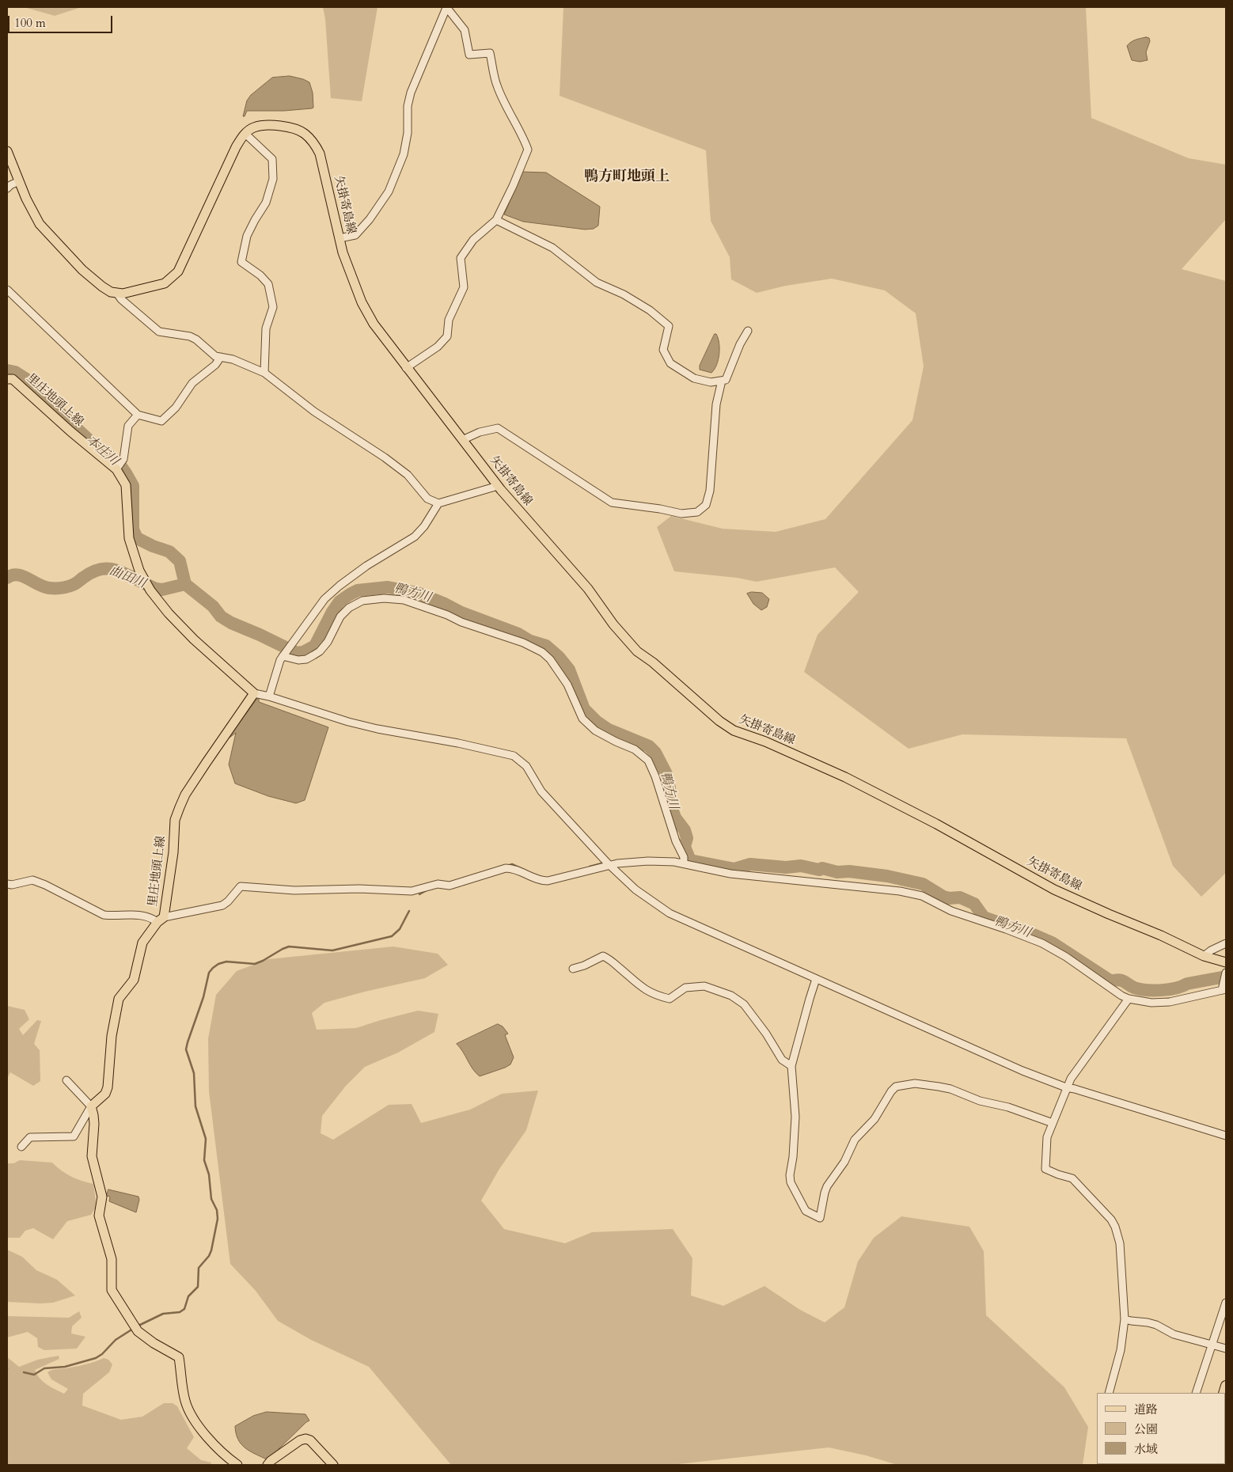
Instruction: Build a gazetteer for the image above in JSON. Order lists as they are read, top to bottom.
{
  "streets": {
    "main road": ["矢掛寄島線", "里庄地頭上線"]
  },
  "districts": ["鴨方町地頭上"],
  "water": ["本庄川", "曲田川", "鴨方川"],
  "legend": ["道路", "公園", "水域"],
  "scale_bar": "100 m"
}
